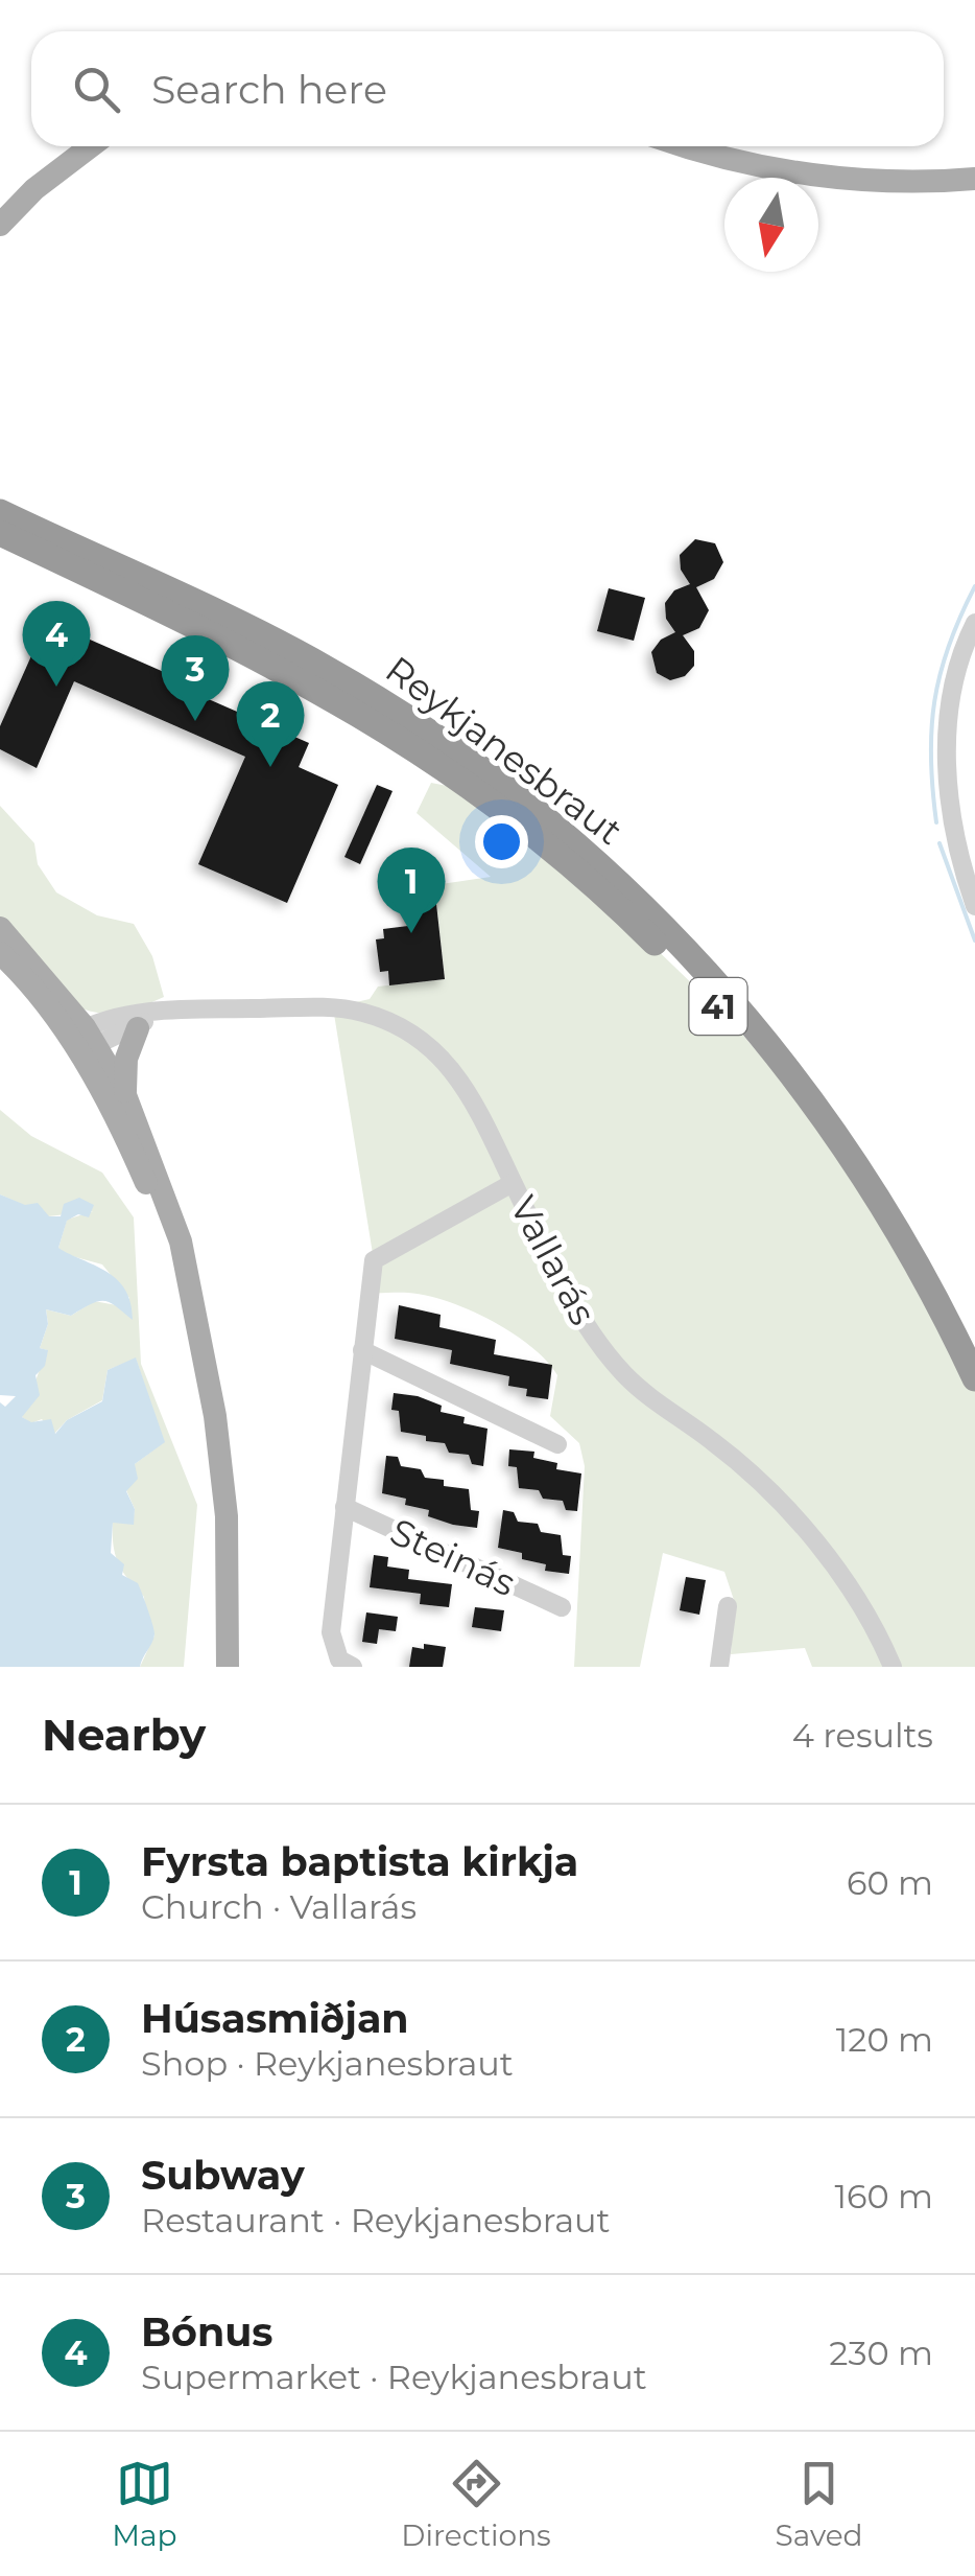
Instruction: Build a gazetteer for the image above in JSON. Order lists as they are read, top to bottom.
{
  "streets": {
    "highway": ["Reykjanesbraut", "41"],
    "street": ["Vallarás", "Steinás"]
  },
  "crossings": [
    ["Vallarás", "Steinás"]
  ],
  "north": "bottom",
  "page": {
    "search": "Search here",
    "pins": [
      "4",
      "3",
      "2",
      "1"
    ],
    "heading": ["Nearby", "4 results"],
    "list": [
      {
        "mark": "1",
        "name": "Fyrsta baptista kirkja",
        "note": "Church · Vallarás",
        "value": "60 m"
      },
      {
        "mark": "2",
        "name": "Húsasmiðjan",
        "note": "Shop · Reykjanesbraut",
        "value": "120 m"
      },
      {
        "mark": "3",
        "name": "Subway",
        "note": "Restaurant · Reykjanesbraut",
        "value": "160 m"
      },
      {
        "mark": "4",
        "name": "Bónus",
        "note": "Supermarket · Reykjanesbraut",
        "value": "230 m"
      }
    ],
    "nav": ["Map", "Directions", "Saved"]
  }
}
